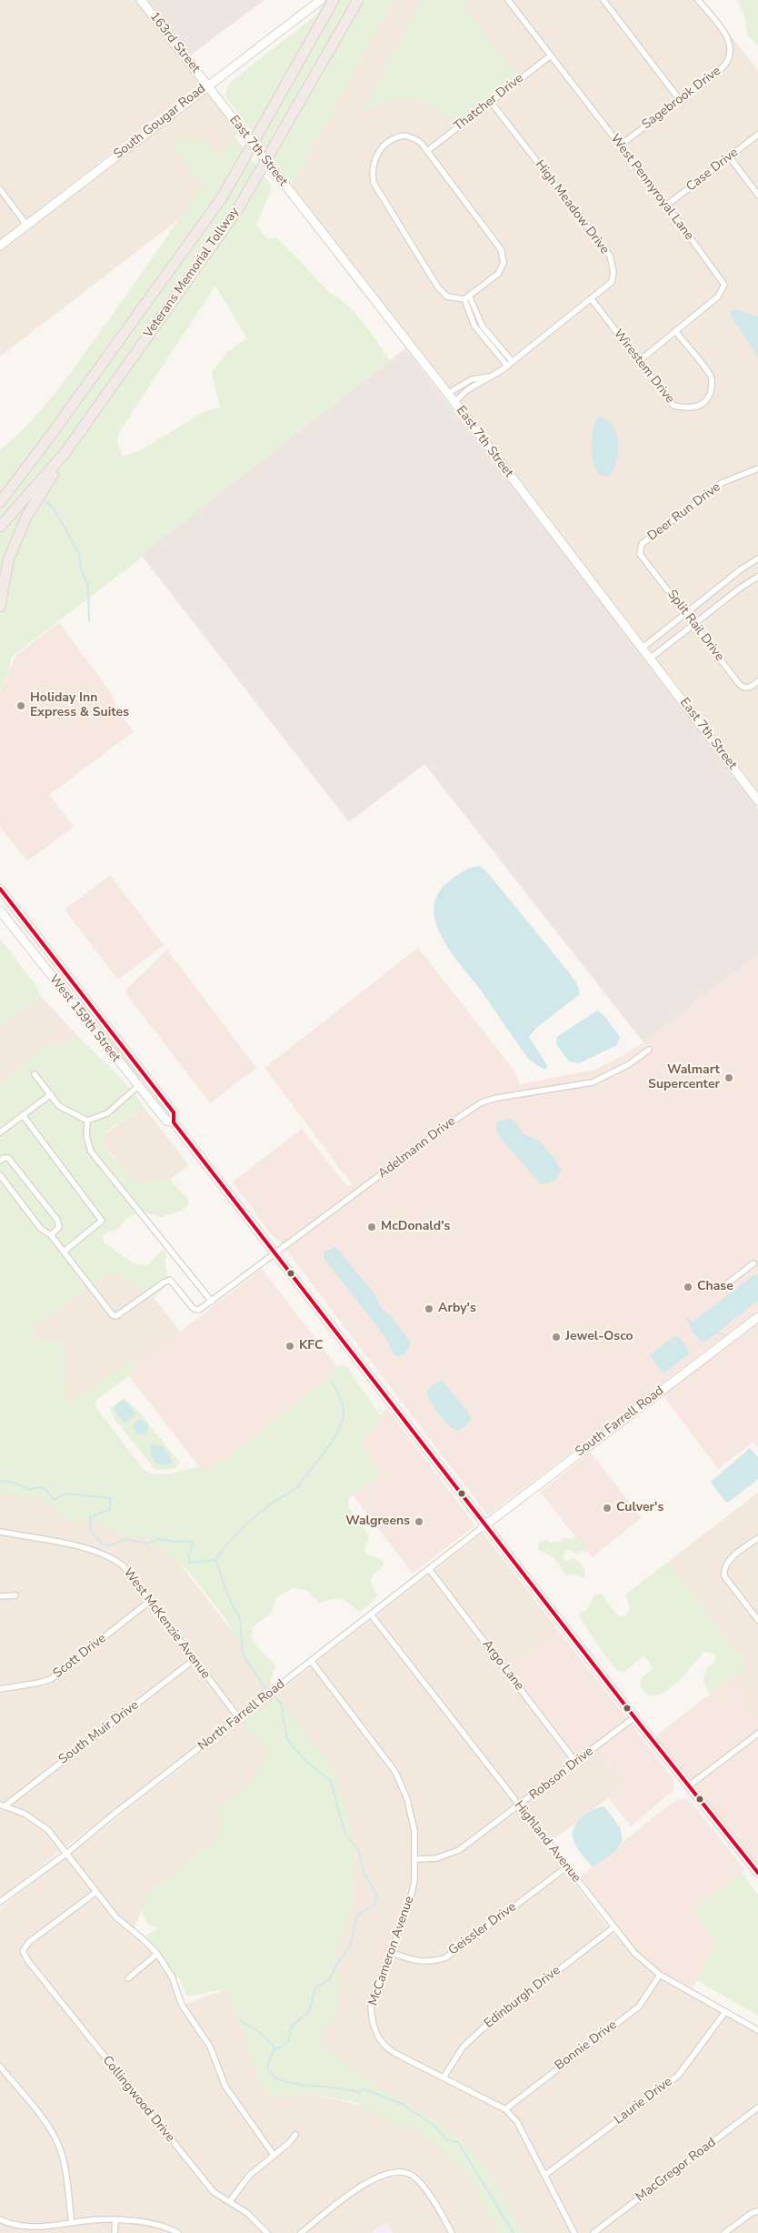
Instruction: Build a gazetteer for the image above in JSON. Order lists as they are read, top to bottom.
{
  "streets": {
    "highway": ["Veterans Memorial Tollway"],
    "street": [
      "163rd Street",
      "Sagebrook Drive",
      "Thatcher Drive",
      "South Gougar Road",
      "East 7th Street",
      "Case Drive",
      "West Pennyroyal Lane",
      "High Meadow Drive",
      "Wirestem Drive",
      "Deer Run Drive",
      "Split Rail Drive",
      "West 159th Street",
      "Adelmann Drive",
      "South Farrell Road",
      "West McKenzie Avenue",
      "Scott Drive",
      "Argo Lane",
      "North Farrell Road",
      "South Muir Drive",
      "Robson Drive",
      "Highland Avenue",
      "Geissler Drive",
      "McCameron Avenue",
      "Edinburgh Drive",
      "Bonnie Drive",
      "Collingwood Drive",
      "Laurie Drive",
      "MacGregor Road"
    ]
  },
  "crossings": [
    ["163rd Street", "South Gougar Road"],
    ["163rd Street", "East 7th Street"],
    ["Sagebrook Drive", "West Pennyroyal Lane"],
    ["Thatcher Drive", "West Pennyroyal Lane"],
    ["Thatcher Drive", "High Meadow Drive"],
    ["South Gougar Road", "East 7th Street"],
    ["East 7th Street", "High Meadow Drive"],
    ["Case Drive", "West Pennyroyal Lane"],
    ["West Pennyroyal Lane", "Wirestem Drive"],
    ["High Meadow Drive", "Wirestem Drive"],
    ["Deer Run Drive", "Split Rail Drive"],
    ["West 159th Street", "Adelmann Drive"],
    ["West 159th Street", "South Farrell Road"],
    ["West 159th Street", "North Farrell Road"],
    ["West 159th Street", "Robson Drive"],
    ["South Farrell Road", "North Farrell Road"],
    ["West McKenzie Avenue", "Scott Drive"],
    ["West McKenzie Avenue", "North Farrell Road"],
    ["West McKenzie Avenue", "South Muir Drive"],
    ["Argo Lane", "North Farrell Road"],
    ["Argo Lane", "Robson Drive"],
    ["North Farrell Road", "Highland Avenue"],
    ["North Farrell Road", "McCameron Avenue"],
    ["Robson Drive", "Highland Avenue"],
    ["Robson Drive", "McCameron Avenue"],
    ["Highland Avenue", "Geissler Drive"],
    ["Highland Avenue", "Edinburgh Drive"],
    ["Highland Avenue", "Bonnie Drive"],
    ["Highland Avenue", "Laurie Drive"],
    ["Geissler Drive", "McCameron Avenue"],
    ["McCameron Avenue", "Edinburgh Drive"],
    ["McCameron Avenue", "Bonnie Drive"],
    ["McCameron Avenue", "Laurie Drive"]
  ],
  "places": [
    "Holiday Inn Express & Suites",
    "Walmart Supercenter",
    "McDonald's",
    "Chase",
    "Arby's",
    "Jewel-Osco",
    "KFC",
    "Culver's",
    "Walgreens"
  ]
}
